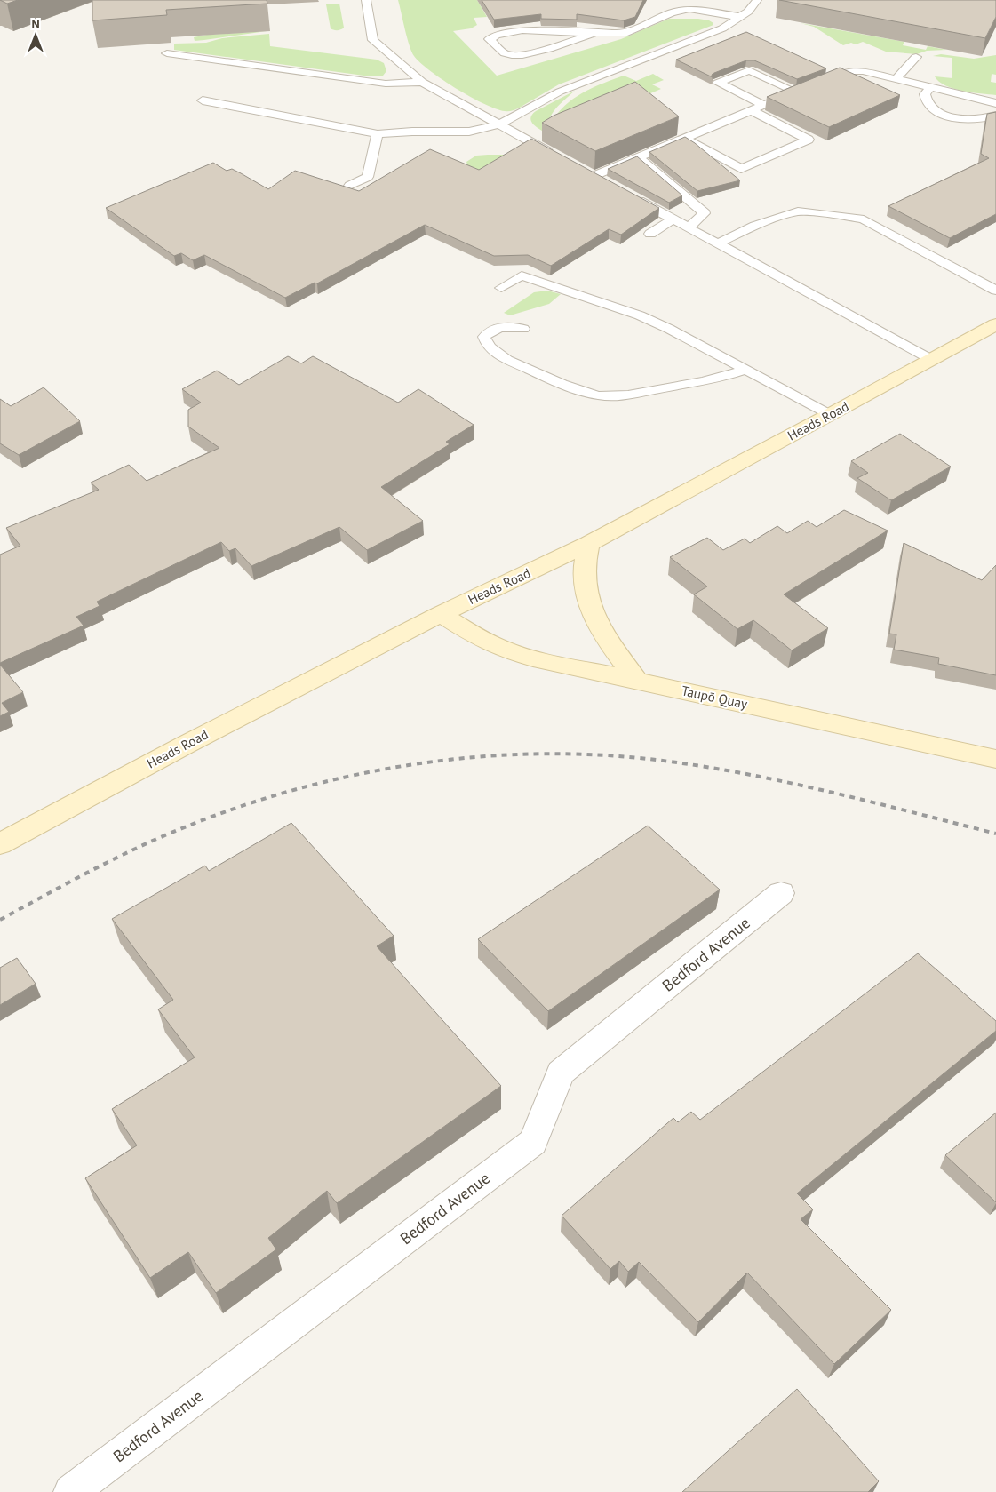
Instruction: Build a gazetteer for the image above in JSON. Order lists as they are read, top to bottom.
{
  "streets": {
    "main road": ["Heads Road", "Taupō Quay"],
    "street": ["Bedford Avenue"]
  },
  "crossings": [
    ["Heads Road", "Taupō Quay"]
  ],
  "north": "top"
}
